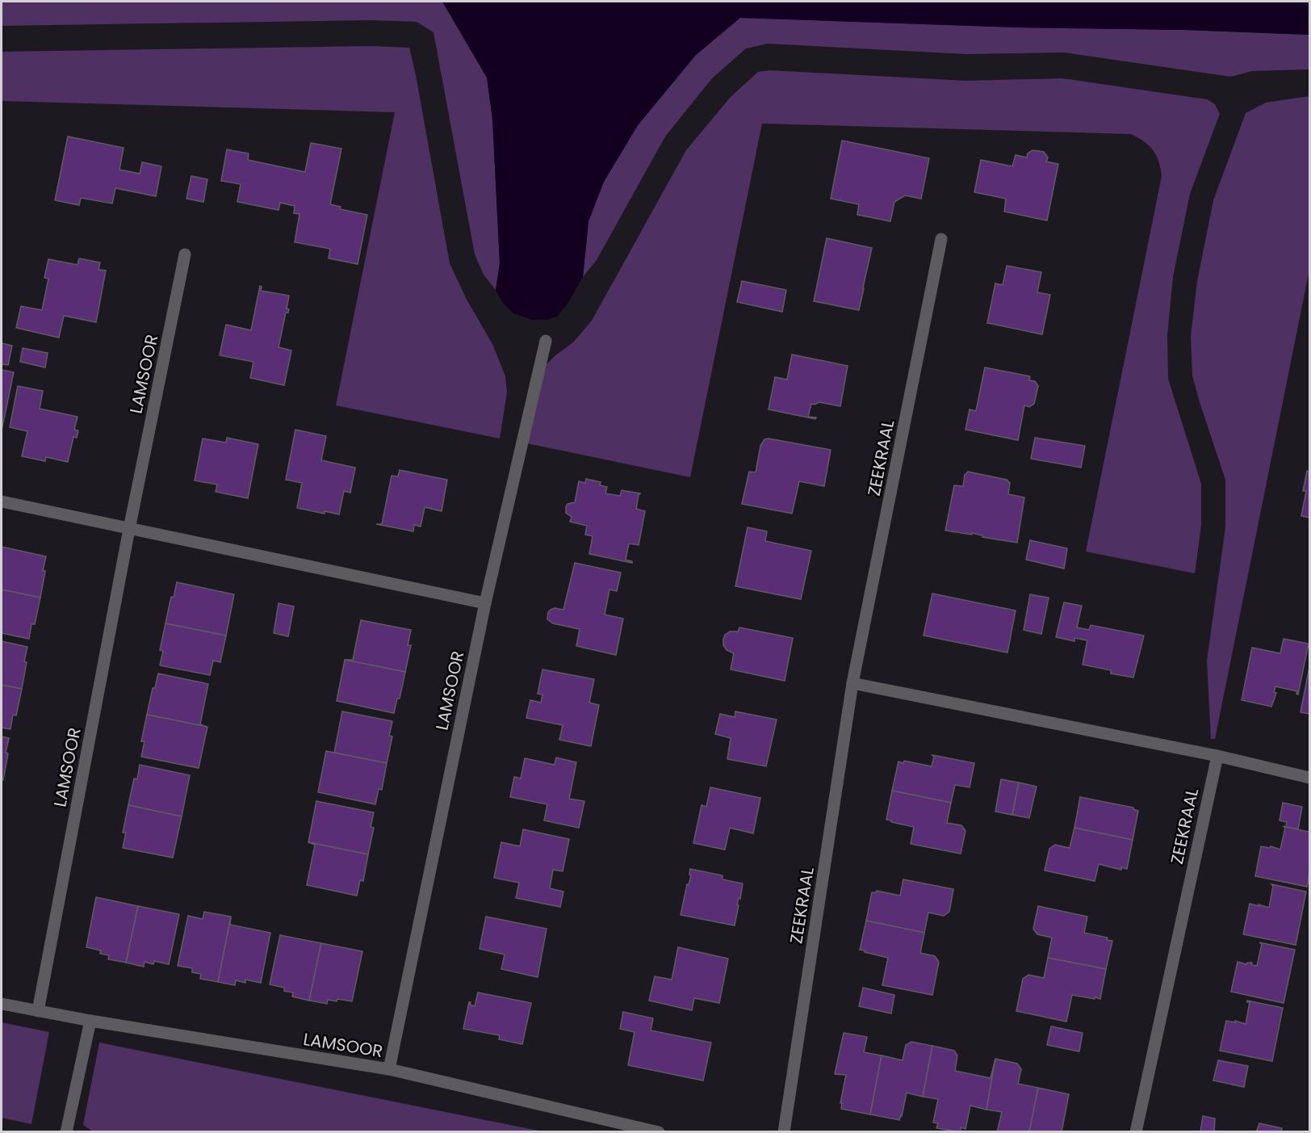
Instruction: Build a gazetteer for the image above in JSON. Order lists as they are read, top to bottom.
{
  "streets": {
    "street": ["LAMSOOR", "ZEEKRAAL"]
  }
}
